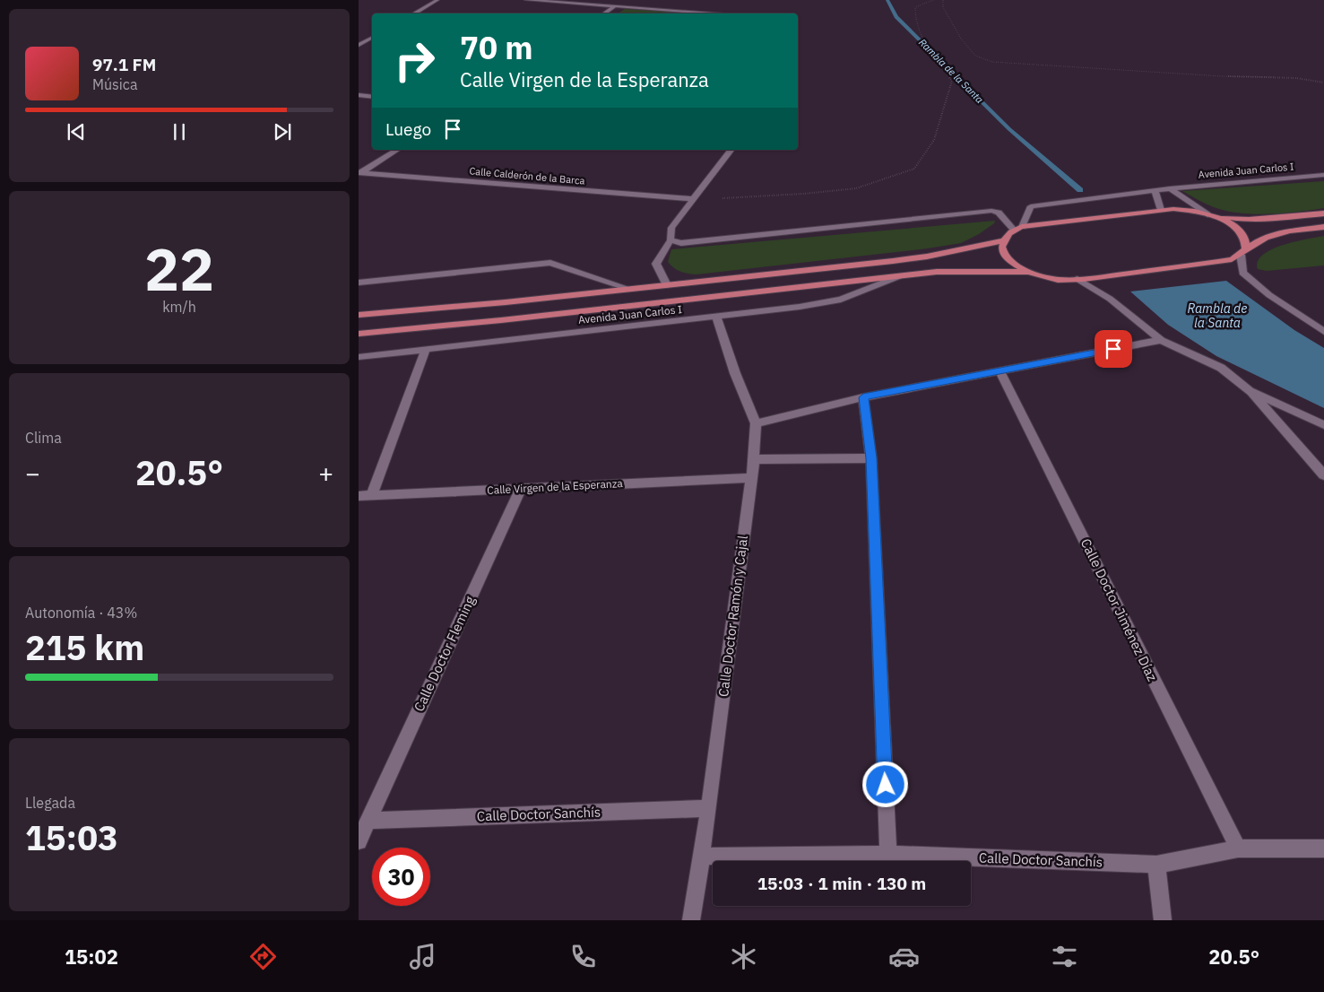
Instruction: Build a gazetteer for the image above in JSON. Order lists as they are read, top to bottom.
{
  "streets": {
    "street": [
      "Avenida Juan Carlos I",
      "Calle Calderón de la Barca",
      "Calle Virgen de la Esperanza",
      "Calle Doctor Jiménez Díaz",
      "Calle Doctor Ramón y Cajal",
      "Calle Doctor Fleming",
      "Calle Doctor Sanchís"
    ]
  },
  "crossings": [
    ["Avenida Juan Carlos I", "Calle Doctor Ramón y Cajal"],
    ["Calle Virgen de la Esperanza", "Calle Doctor Ramón y Cajal"],
    ["Calle Virgen de la Esperanza", "Calle Doctor Fleming"],
    ["Calle Doctor Jiménez Díaz", "Calle Doctor Sanchís"],
    ["Calle Doctor Ramón y Cajal", "Calle Doctor Sanchís"],
    ["Calle Doctor Fleming", "Calle Doctor Sanchís"]
  ],
  "water": ["Rambla de la Santa"],
  "page": {
    "turn": ["70 m", "Calle Virgen de la Esperanza"],
    "song": ["97.1 FM", "Música"],
    "then": "Luego",
    "tile": [
      ["22", "km/h"],
      "Clima",
      ["Autonomía · 43%", "215 km"],
      ["Llegada", "15:03"]
    ],
    "heat": ["−", "20.5°", "+"],
    "limit": "30",
    "trip": "15:03 · 1 min · 130 m",
    "tabs": ["15:02", "20.5°"]
  }
}
